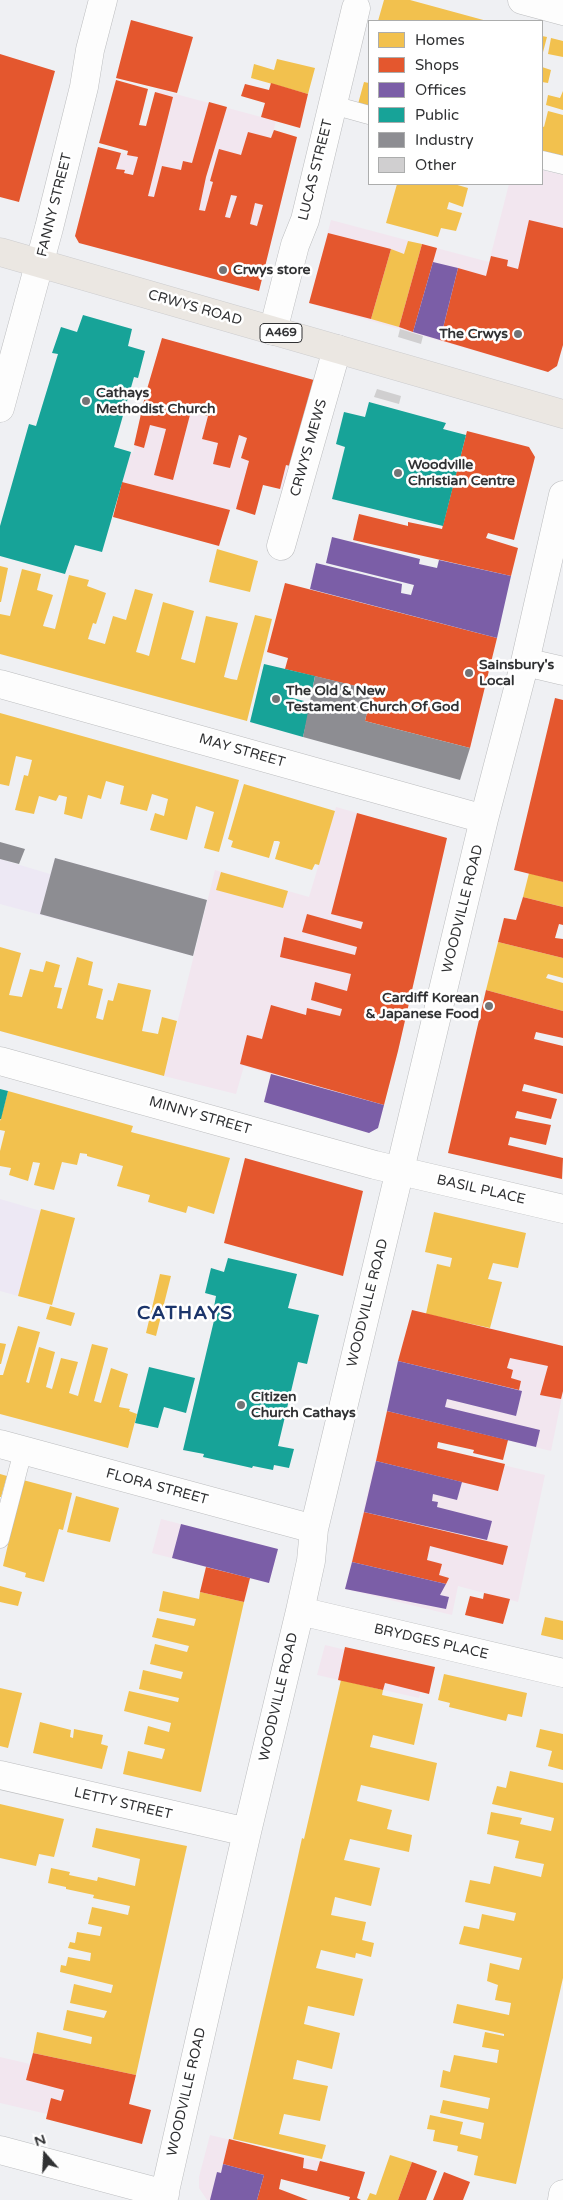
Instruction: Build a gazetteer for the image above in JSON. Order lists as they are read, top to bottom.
{
  "streets": {
    "main road": ["CRWYS ROAD", "A469"],
    "street": [
      "LUCAS STREET",
      "FANNY STREET",
      "CRWYS MEWS",
      "MAY STREET",
      "WOODVILLE ROAD",
      "MINNY STREET",
      "BASIL PLACE",
      "FLORA STREET",
      "BRYDGES PLACE",
      "LETTY STREET"
    ]
  },
  "crossings": [
    ["LUCAS STREET", "CRWYS ROAD"],
    ["FANNY STREET", "CRWYS ROAD"],
    ["CRWYS ROAD", "CRWYS MEWS"],
    ["MAY STREET", "WOODVILLE ROAD"],
    ["WOODVILLE ROAD", "MINNY STREET"],
    ["WOODVILLE ROAD", "BASIL PLACE"],
    ["WOODVILLE ROAD", "FLORA STREET"],
    ["WOODVILLE ROAD", "BRYDGES PLACE"],
    ["WOODVILLE ROAD", "LETTY STREET"],
    ["MINNY STREET", "BASIL PLACE"]
  ],
  "districts": ["CATHAYS"],
  "places": [
    "Crwys store",
    "The Crwys",
    "Cathays Methodist Church",
    "Woodville Christian Centre",
    "Sainsbury's Local",
    "The Old & New Testament Church Of God",
    "Cardiff Korean & Japanese Food",
    "Citizen Church Cathays"
  ],
  "legend": [
    "Homes",
    "Shops",
    "Offices",
    "Public",
    "Industry",
    "Other"
  ],
  "north": "top"
}
